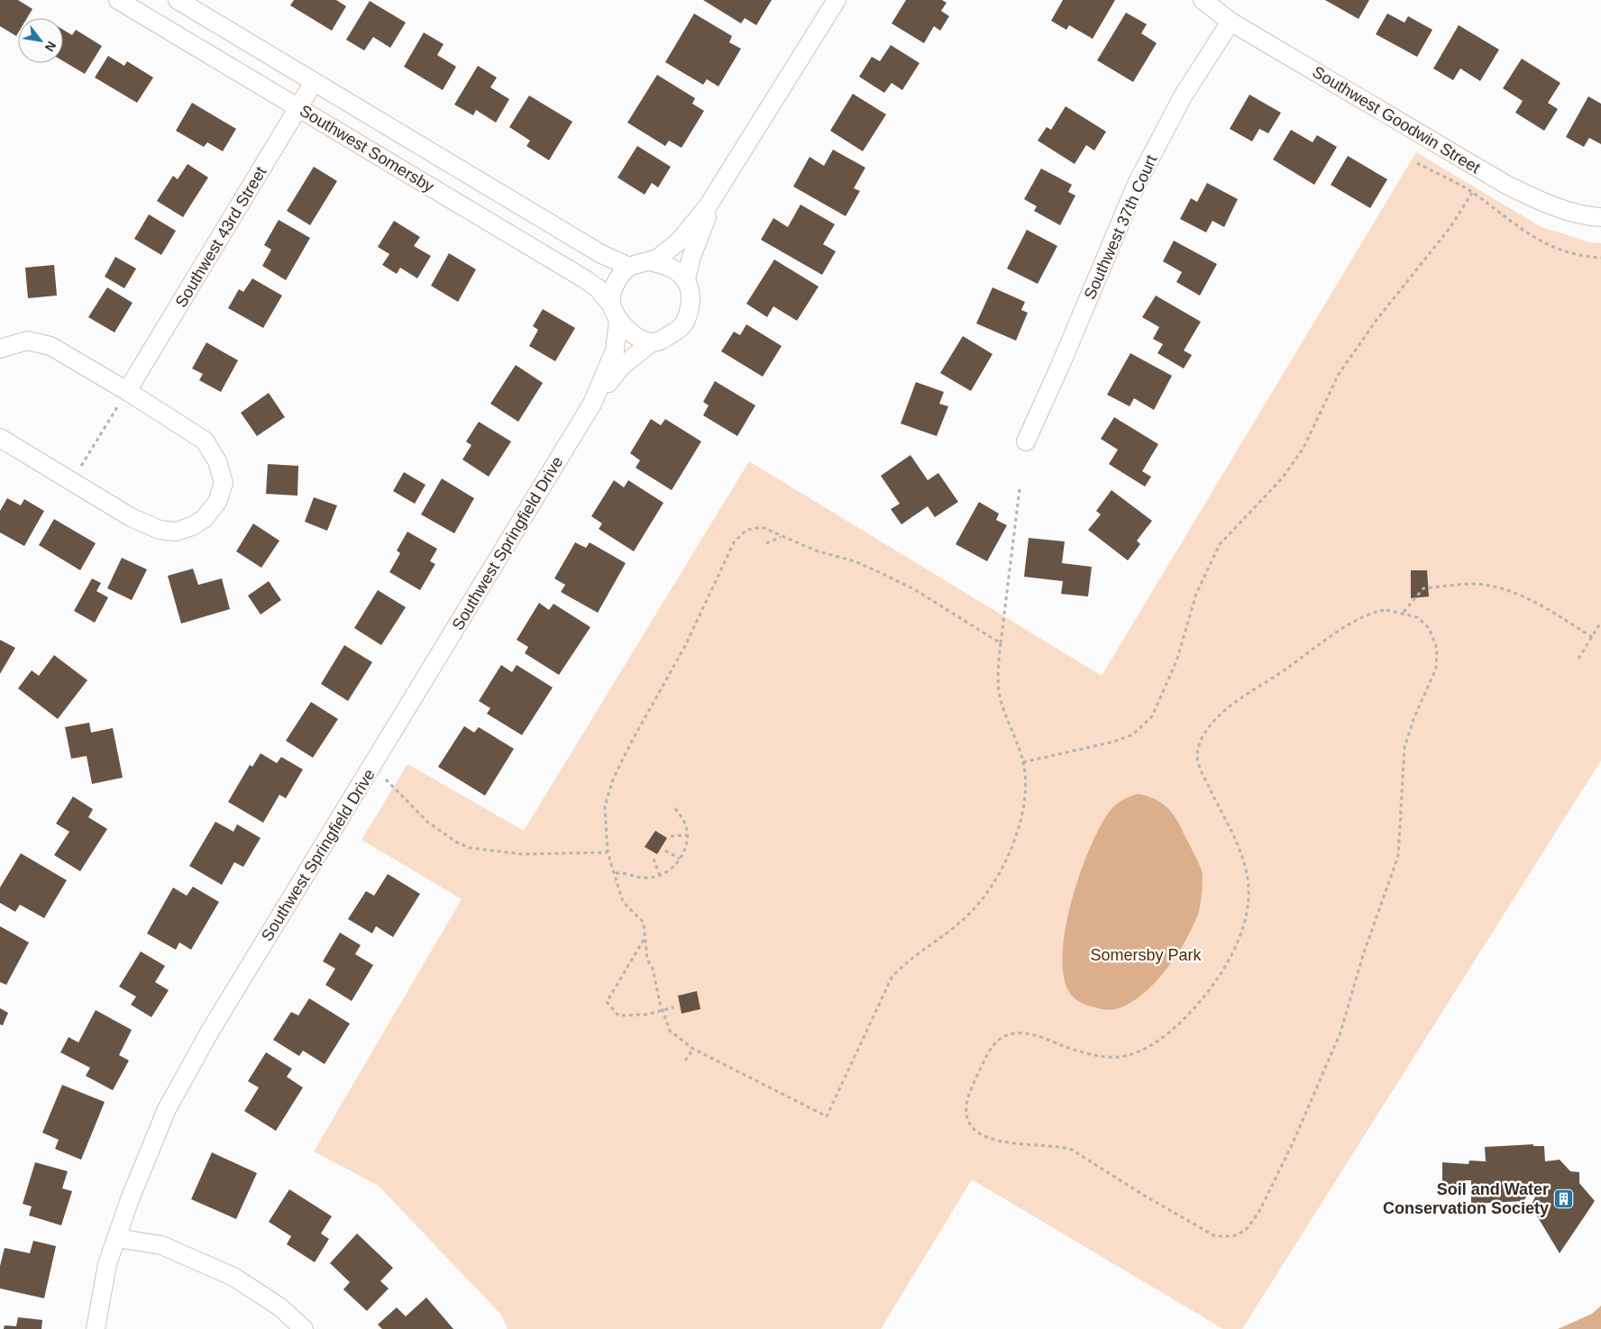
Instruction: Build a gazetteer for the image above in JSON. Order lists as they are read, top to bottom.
{
  "streets": {
    "street": [
      "Southwest Goodwin Street",
      "Southwest Somersby",
      "Southwest 37th Court",
      "Southwest 43rd Street",
      "Southwest Springfield Drive"
    ]
  },
  "crossings": [
    ["Southwest Goodwin Street", "Southwest 37th Court"],
    ["Southwest Somersby", "Southwest 43rd Street"],
    ["Southwest Somersby", "Southwest Springfield Drive"]
  ],
  "parks": ["Somersby Park"],
  "places": {
    "building": ["Soil and Water Conservation Society"]
  },
  "north": "bottom right"
}
